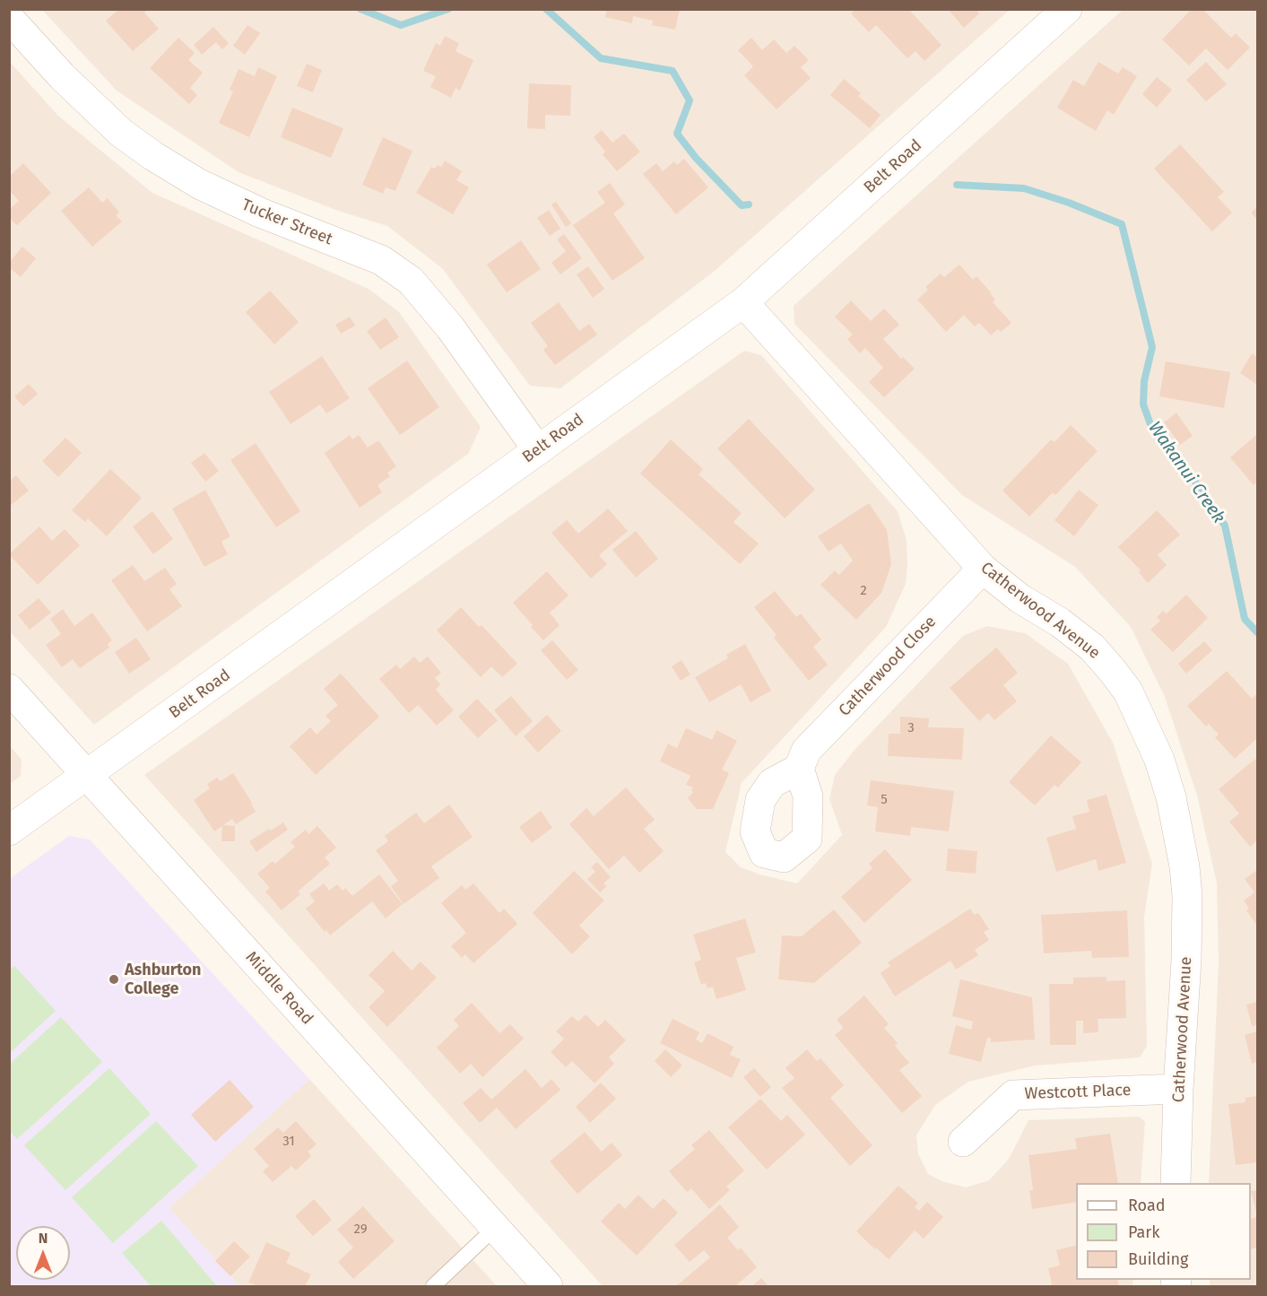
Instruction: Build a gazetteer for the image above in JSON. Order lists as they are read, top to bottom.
{
  "streets": {
    "street": [
      "Belt Road",
      "Tucker Street",
      "Catherwood Avenue",
      "Catherwood Close",
      "Middle Road",
      "Westcott Place"
    ]
  },
  "crossings": [
    ["Belt Road", "Tucker Street"],
    ["Belt Road", "Catherwood Avenue"],
    ["Belt Road", "Middle Road"],
    ["Catherwood Avenue", "Catherwood Close"],
    ["Catherwood Avenue", "Westcott Place"]
  ],
  "water": ["Wakanui Creek"],
  "places": ["Ashburton College"],
  "house_numbers": [
    "2",
    "3",
    "5",
    "31",
    "29"
  ],
  "legend": ["Road", "Park", "Building"],
  "north": "top"
}
